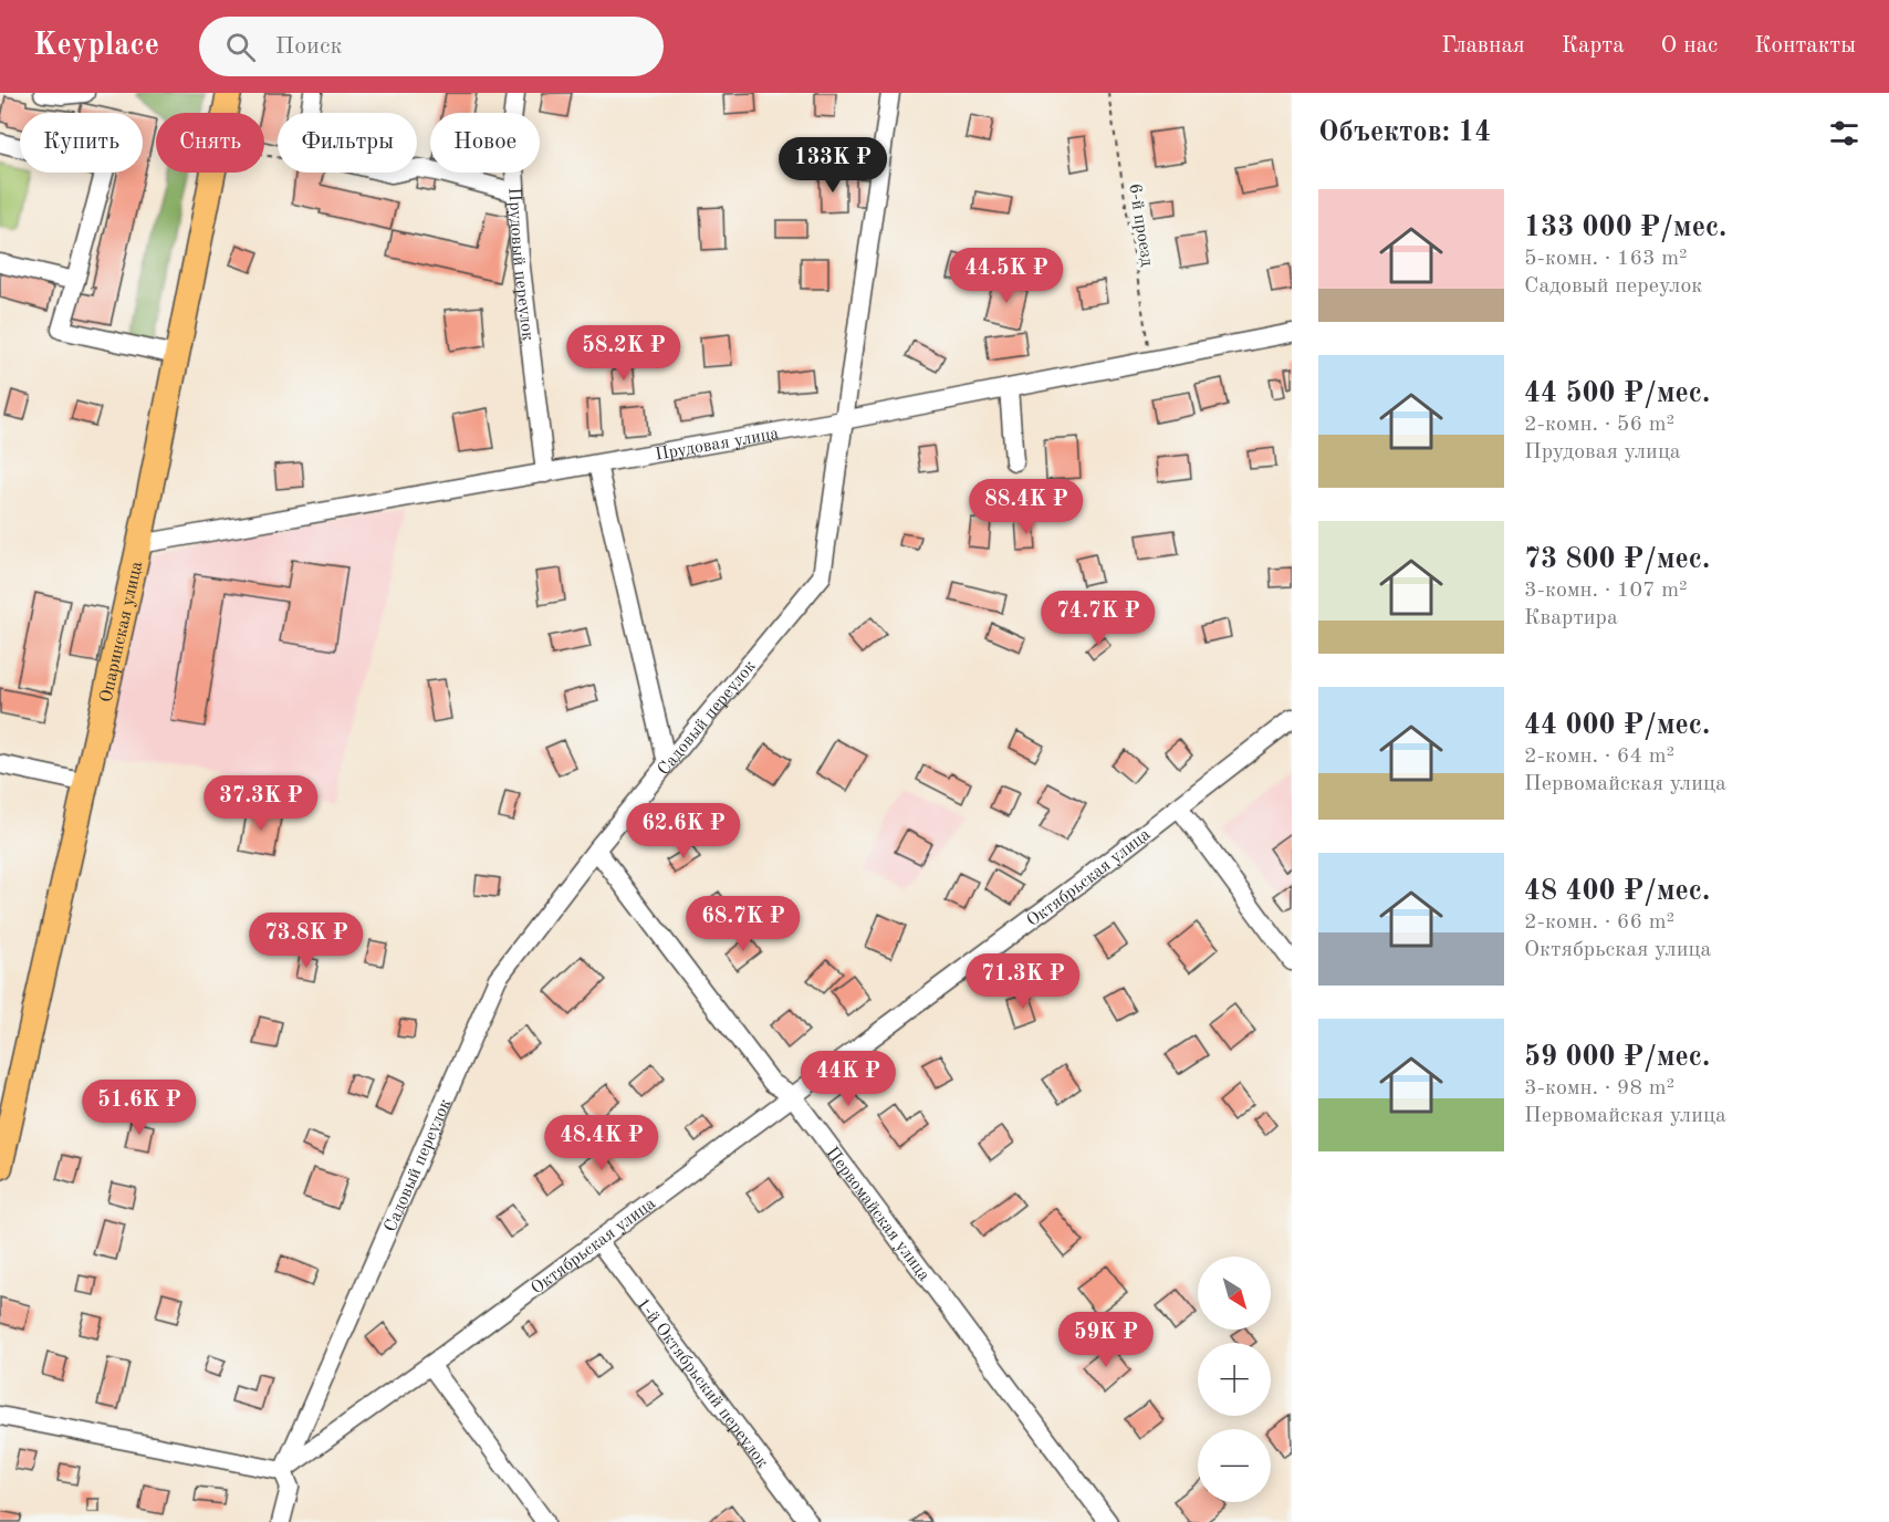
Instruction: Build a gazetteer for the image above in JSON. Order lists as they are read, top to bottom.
{
  "streets": {
    "main road": ["Опаринская улица"],
    "street": [
      "Прудовый переулок",
      "Прудовая улица",
      "Садовый переулок",
      "Октябрьская улица",
      "Первомайская улица",
      "1-й Октябрьский переулок"
    ],
    "path": ["6-й проезд"]
  },
  "crossings": [
    ["6-й проезд", "Прудовая улица"],
    ["Прудовый переулок", "Прудовая улица"],
    ["Прудовая улица", "Опаринская улица"],
    ["Прудовая улица", "Садовый переулок"],
    ["Садовый переулок", "Октябрьская улица"],
    ["Садовый переулок", "Первомайская улица"],
    ["Октябрьская улица", "Первомайская улица"],
    ["Октябрьская улица", "1-й Октябрьский переулок"]
  ],
  "north": "bottom right",
  "page": {
    "header": "Keyplace",
    "search": "Поиск",
    "nav": [
      "Главная",
      "Карта",
      "О нас",
      "Контакты"
    ],
    "heading": "Объектов: 14",
    "chip": [
      "Купить",
      "Снять",
      "Фильтры",
      "Новое"
    ],
    "price": [
      "133K ₽",
      "44.5K ₽",
      "58.2K ₽",
      "88.4K ₽",
      "74.7K ₽",
      "37.3K ₽",
      "62.6K ₽",
      "68.7K ₽",
      "73.8K ₽",
      "71.3K ₽",
      "44K ₽",
      "51.6K ₽",
      "48.4K ₽",
      "59K ₽"
    ],
    "list": [
      {
        "name": "133 000 ₽/мес.",
        "note": "5-комн. · 163 m² · Садовый переулок"
      },
      {
        "name": "44 500 ₽/мес.",
        "note": "2-комн. · 56 m² · Прудовая улица"
      },
      {
        "name": "73 800 ₽/мес.",
        "note": "3-комн. · 107 m² · Квартира"
      },
      {
        "name": "44 000 ₽/мес.",
        "note": "2-комн. · 64 m² · Первомайская улица"
      },
      {
        "name": "48 400 ₽/мес.",
        "note": "2-комн. · 66 m² · Октябрьская улица"
      },
      {
        "name": "59 000 ₽/мес.",
        "note": "3-комн. · 98 m² · Первомайская улица"
      }
    ],
    "map_buttons": ["+", "−"]
  }
}
